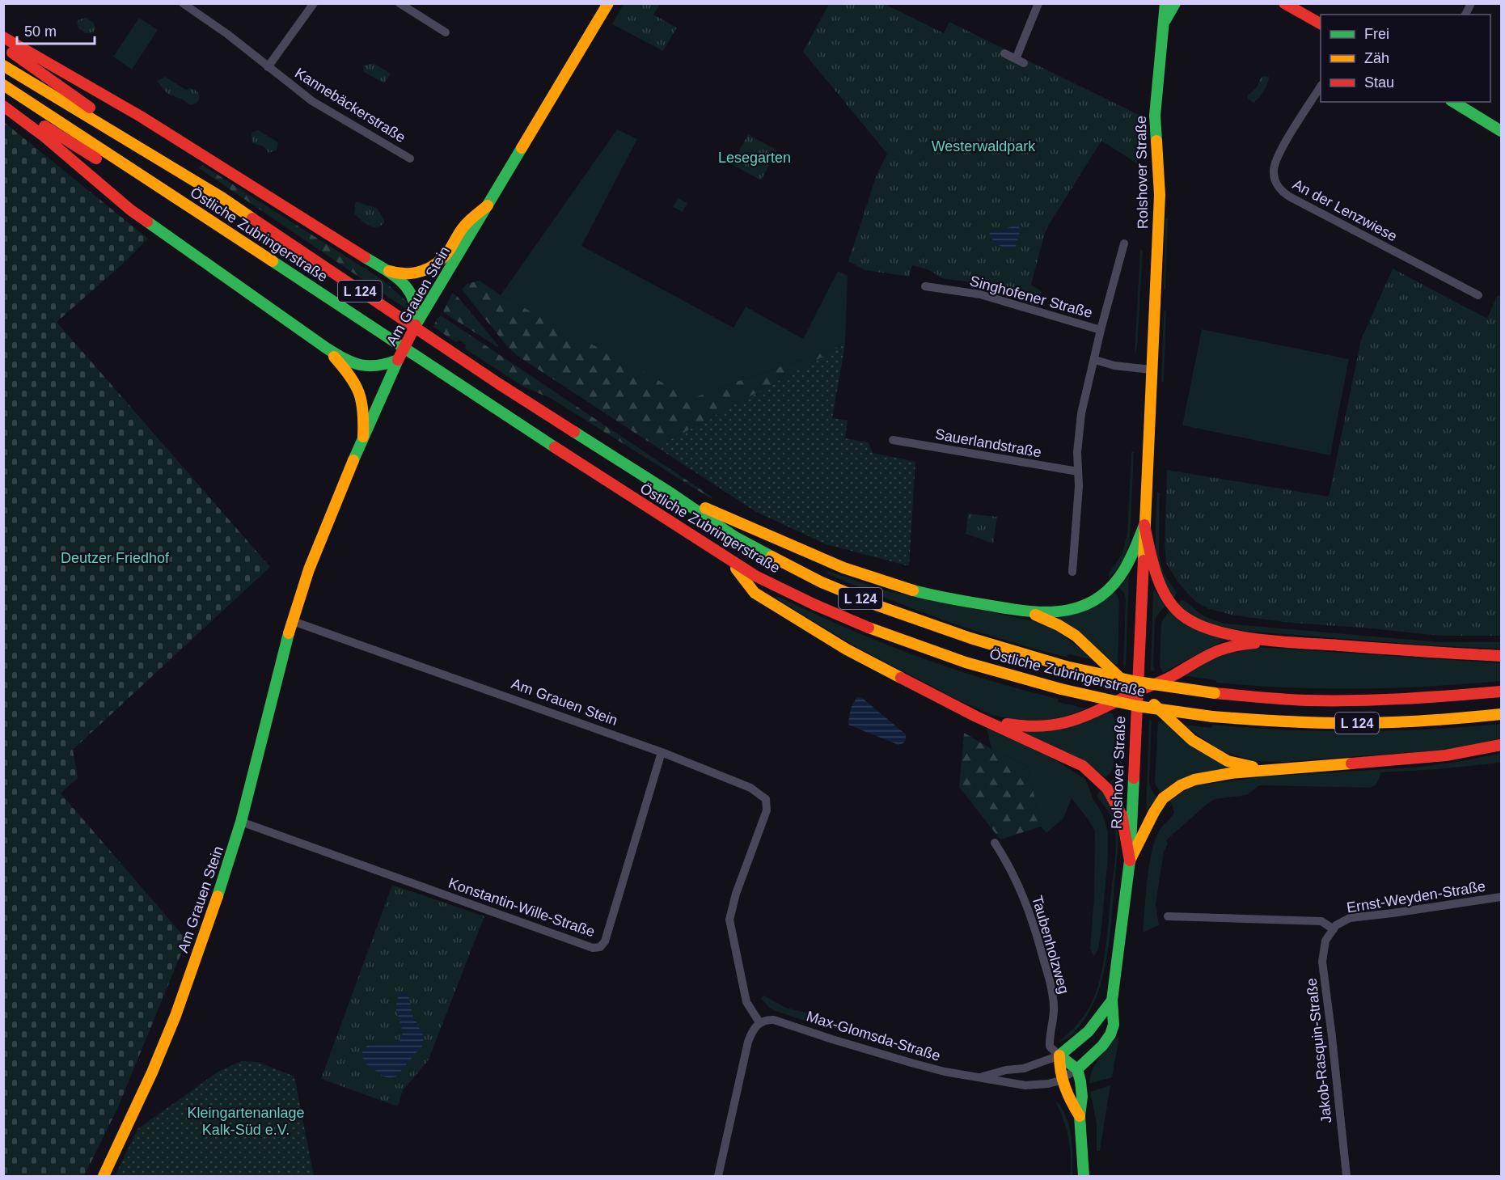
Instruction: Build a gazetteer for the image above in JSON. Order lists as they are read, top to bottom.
{
  "streets": {
    "main road": [
      "Rolshover Straße",
      "Östliche Zubringerstraße",
      "L 124",
      "Am Grauen Stein"
    ],
    "street": [
      "Kannebäckerstraße",
      "An der Lenzwiese",
      "Singhofener Straße",
      "Sauerlandstraße",
      "Ernst-Weyden-Straße",
      "Konstantin-Wille-Straße",
      "Taubenholzweg",
      "Max-Glomsda-Straße",
      "Jakob-Rasquin-Straße"
    ]
  },
  "crossings": [
    ["Rolshover Straße", "Singhofener Straße"],
    ["Rolshover Straße", "Sauerlandstraße"],
    ["Rolshover Straße", "Taubenholzweg"],
    ["Rolshover Straße", "Max-Glomsda-Straße"],
    ["Östliche Zubringerstraße", "L 124"],
    ["Am Grauen Stein", "Konstantin-Wille-Straße"],
    ["Ernst-Weyden-Straße", "Jakob-Rasquin-Straße"],
    ["Taubenholzweg", "Max-Glomsda-Straße"]
  ],
  "parks": [
    "Westerwaldpark",
    "Lesegarten",
    "Deutzer Friedhof",
    "Kleingartenanlage Kalk-Süd e.V."
  ],
  "legend": ["Frei", "Zäh", "Stau"],
  "scale_bar": "50 m"
}
